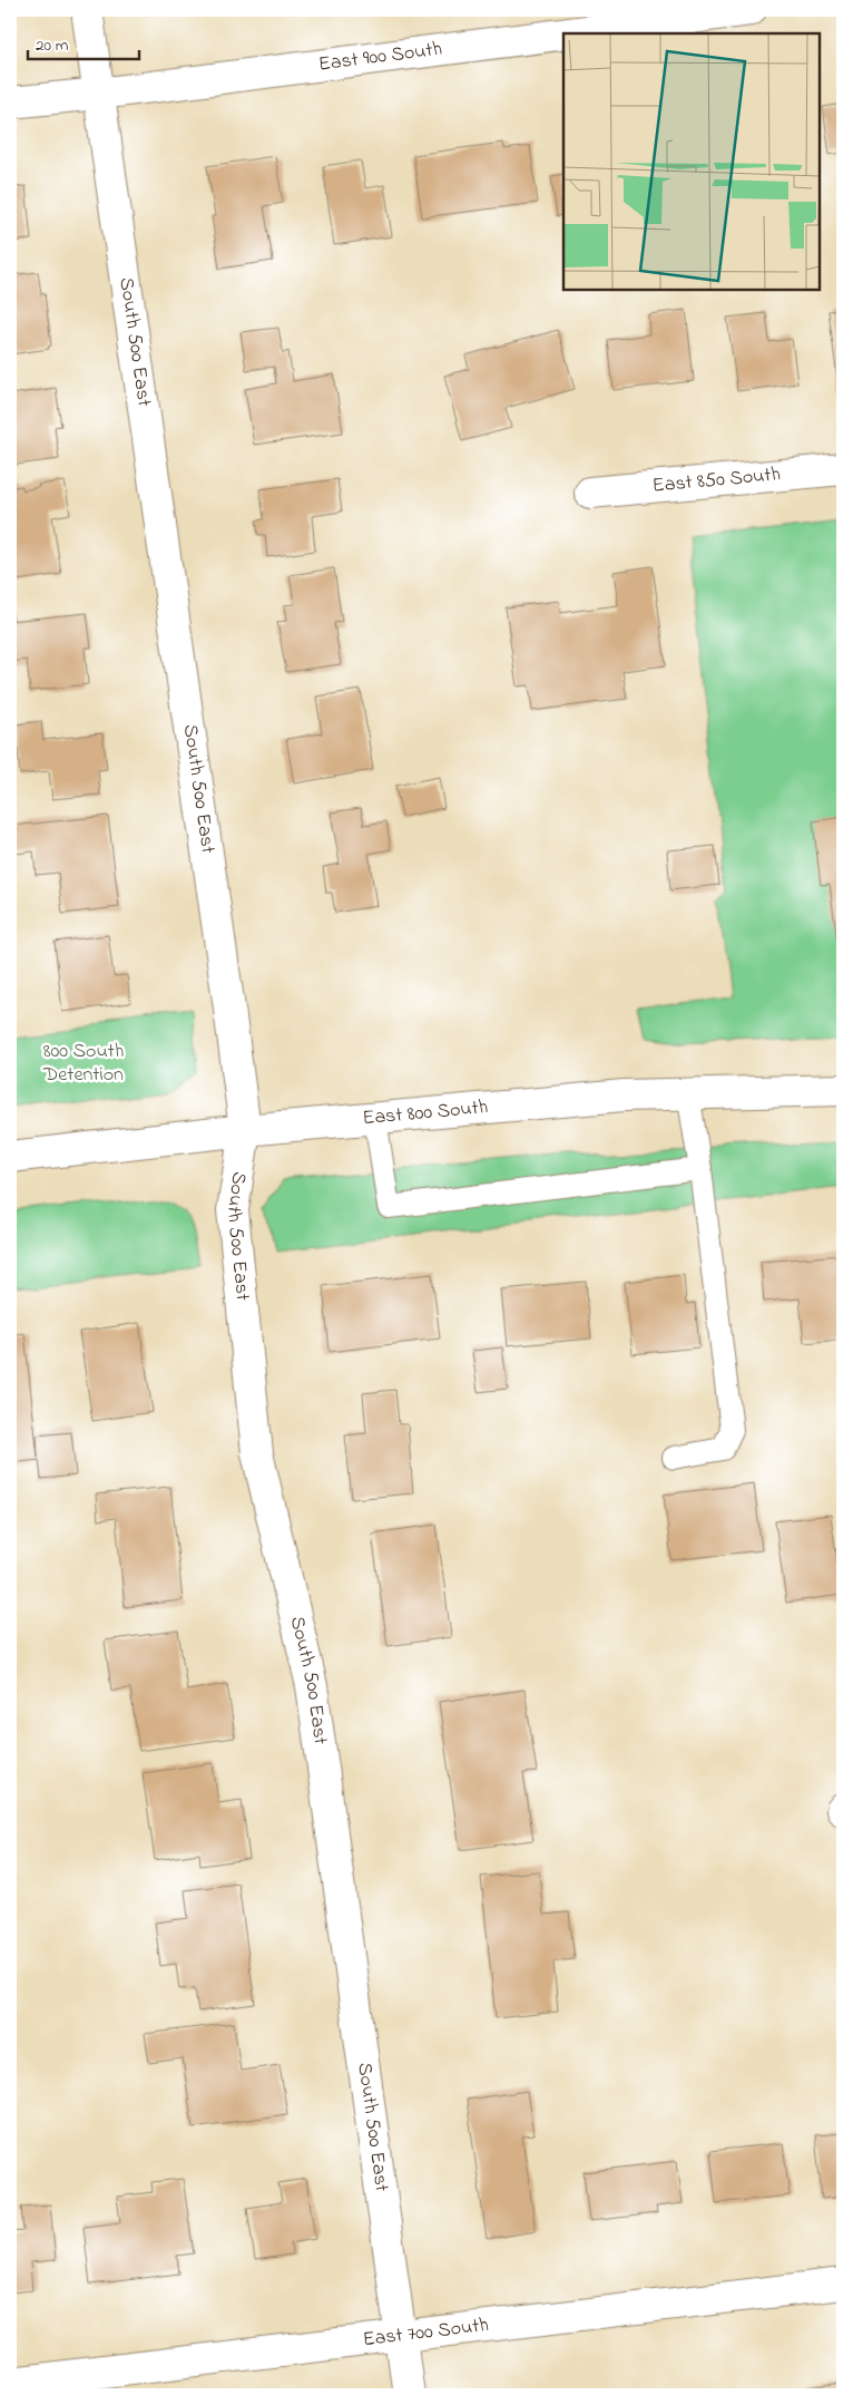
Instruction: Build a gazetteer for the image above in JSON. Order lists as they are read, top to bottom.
{
  "streets": {
    "street": [
      "East 900 South",
      "South 500 East",
      "East 850 South",
      "East 800 South",
      "East 700 South"
    ]
  },
  "crossings": [
    ["East 900 South", "South 500 East"],
    ["South 500 East", "East 800 South"],
    ["South 500 East", "East 700 South"]
  ],
  "parks": ["800 South Detention"],
  "scale_bar": "20 m"
}
